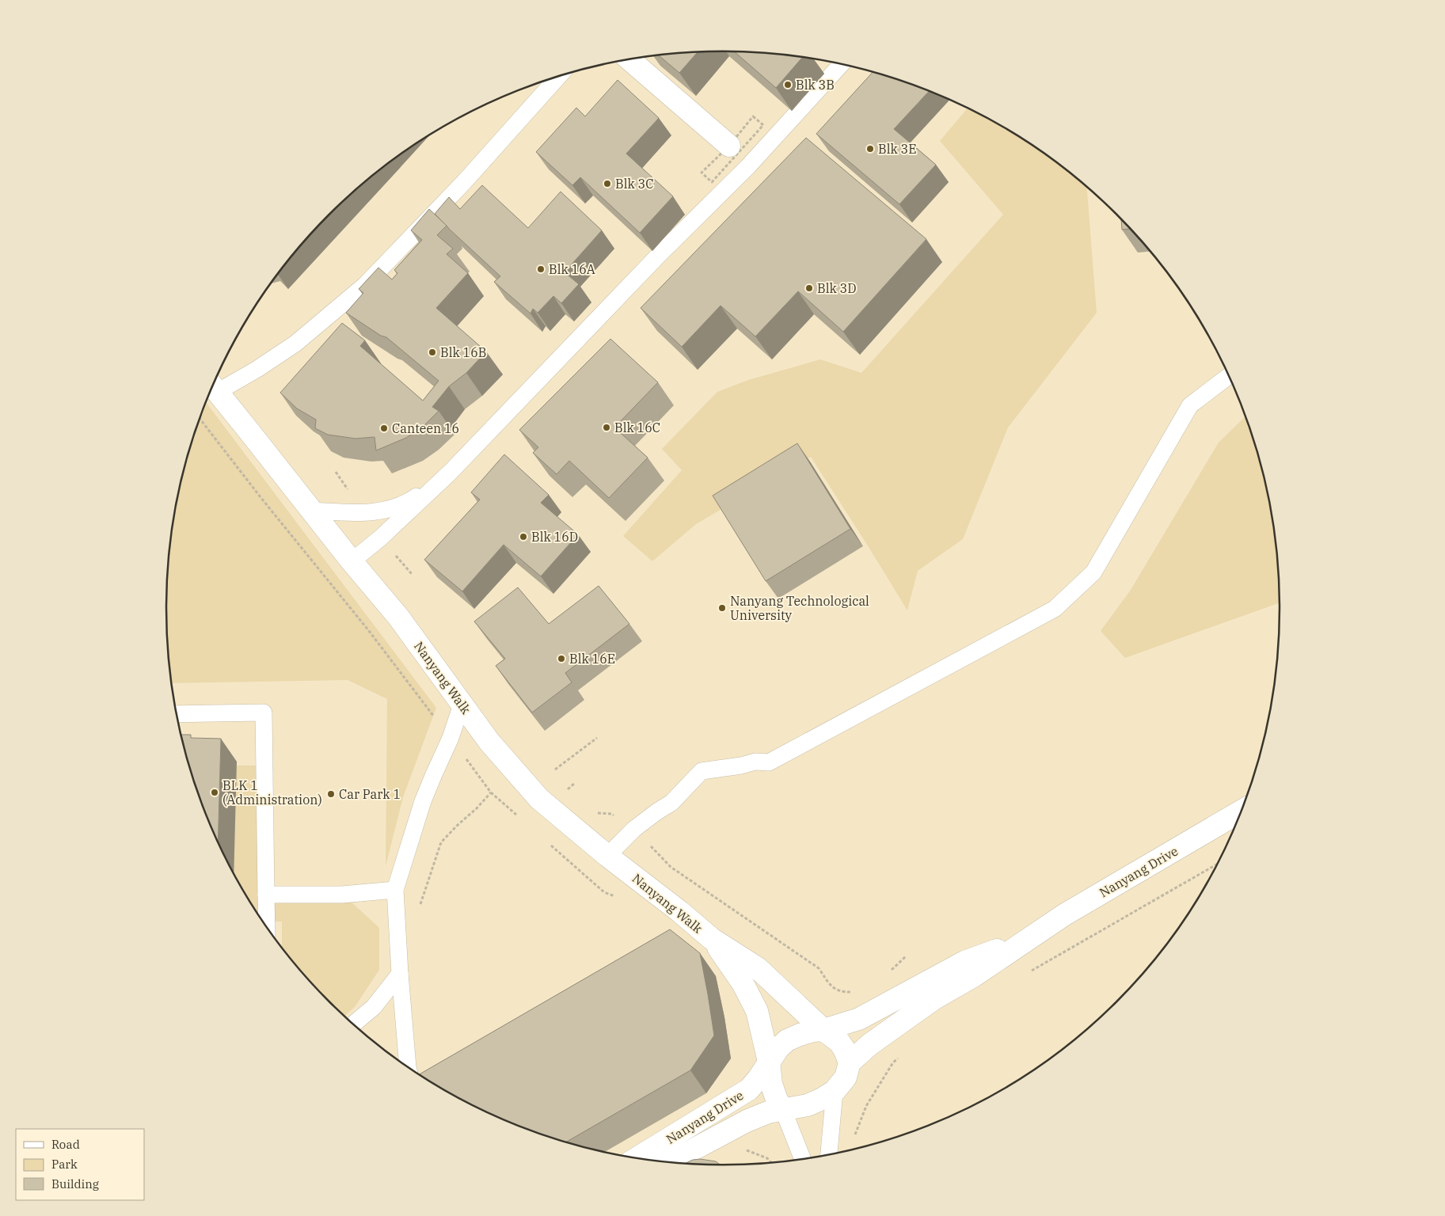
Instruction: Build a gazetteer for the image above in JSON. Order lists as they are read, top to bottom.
{
  "streets": {
    "street": ["Nanyang Walk", "Nanyang Drive"]
  },
  "crossings": [
    ["Nanyang Walk", "Nanyang Drive"]
  ],
  "places": [
    "Blk 3B",
    "Blk 3E",
    "Blk 3C",
    "Blk 16A",
    "Blk 3D",
    "Blk 16B",
    "Blk 16C",
    "Canteen 16",
    "Blk 16D",
    "Nanyang Technological University",
    "Blk 16E",
    "BLK 1 (Administration)",
    "Car Park 1"
  ],
  "legend": ["Road", "Park", "Building"]
}
